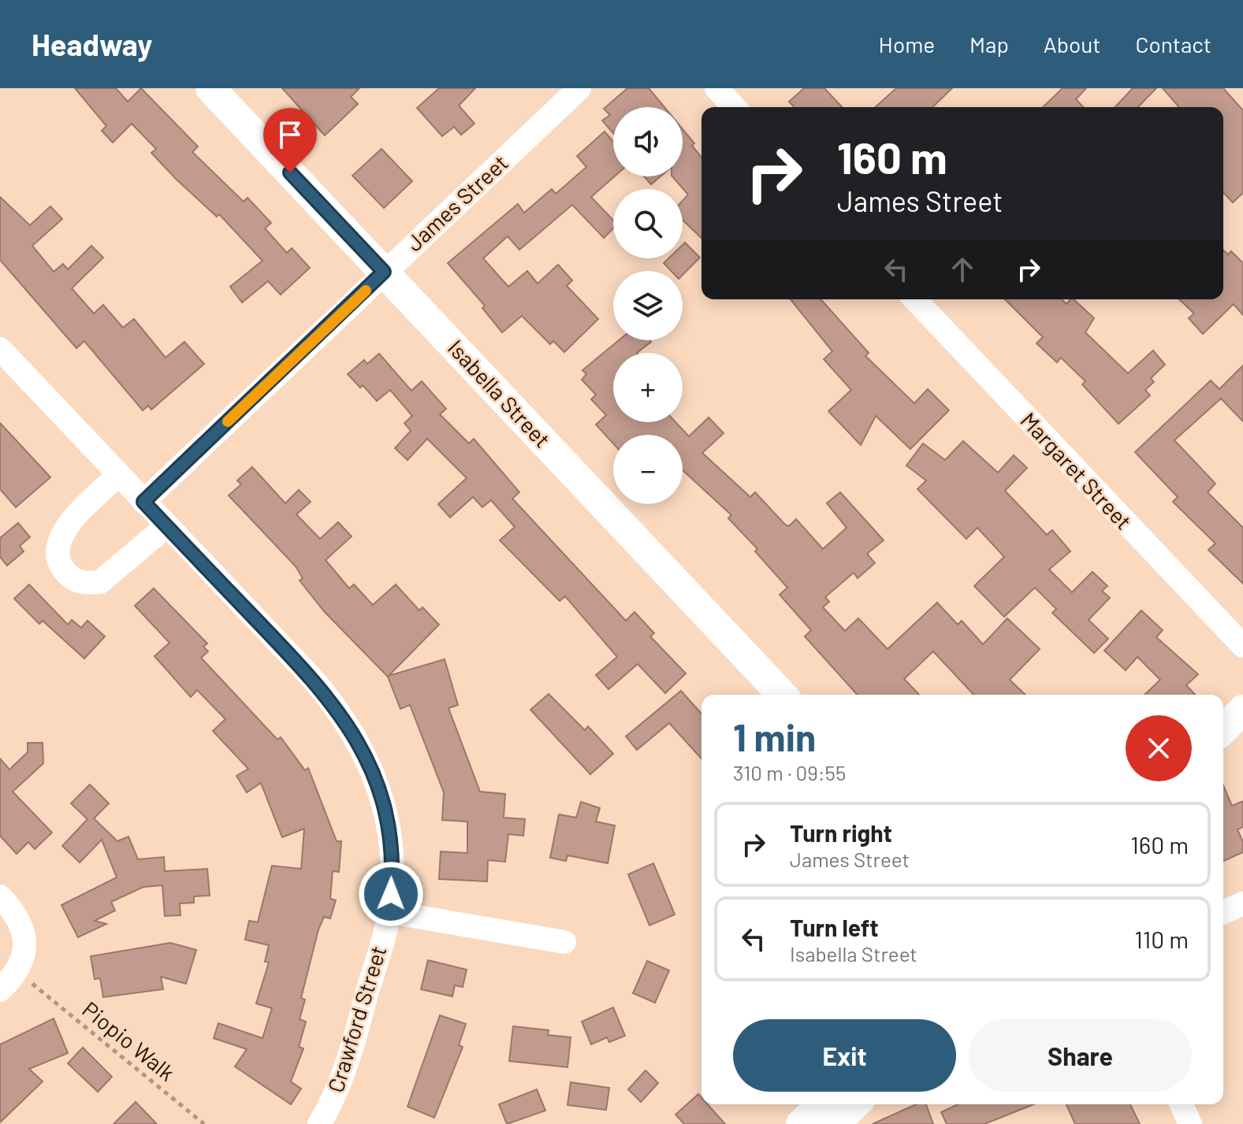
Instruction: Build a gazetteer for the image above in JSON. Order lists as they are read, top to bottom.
{
  "streets": {
    "street": [
      "James Street",
      "Isabella Street",
      "Margaret Street",
      "Crawford Street"
    ],
    "path": ["Piopio Walk"]
  },
  "crossings": [
    ["James Street", "Isabella Street"],
    ["James Street", "Crawford Street"]
  ],
  "page": {
    "header": "Headway",
    "nav": [
      "Home",
      "Map",
      "About",
      "Contact"
    ],
    "map_buttons": ["+", "−"],
    "turn": ["160 m", "James Street"],
    "heading": ["1 min", "310 m · 09:55"],
    "list": [
      {
        "name": "Turn right",
        "note": "James Street",
        "value": "160 m"
      },
      {
        "name": "Turn left",
        "note": "Isabella Street",
        "value": "110 m"
      }
    ],
    "buttons": ["Exit", "Share"]
  }
}
